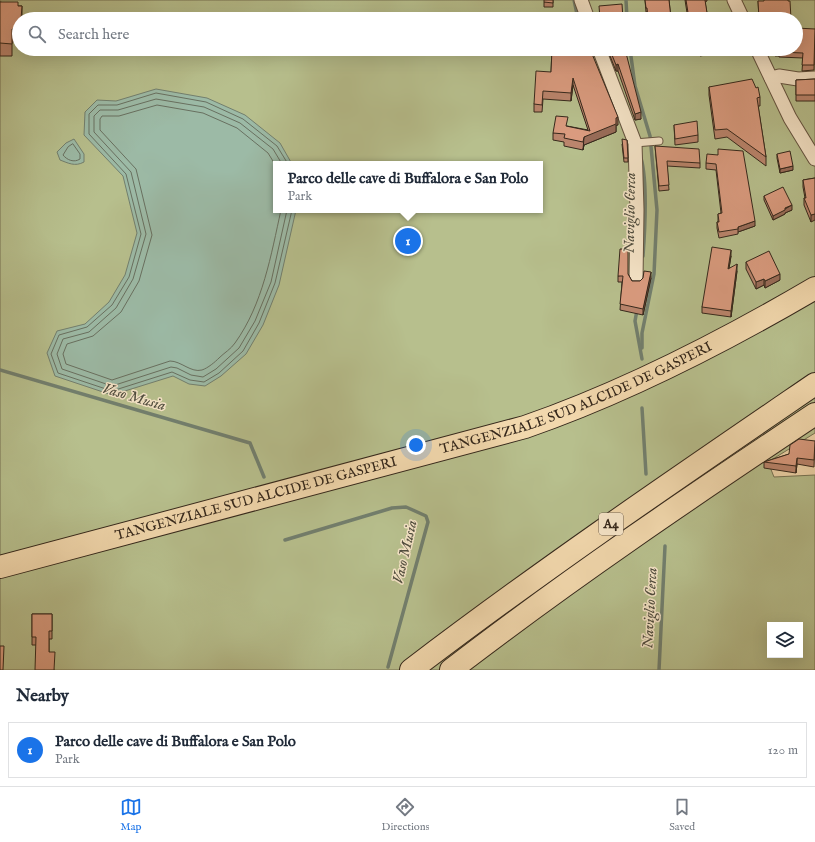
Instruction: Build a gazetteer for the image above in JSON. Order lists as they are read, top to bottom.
{
  "streets": {
    "highway": ["TANGENZIALE SUD ALCIDE DE GASPERI", "A4"]
  },
  "water": ["Naviglio Cerca", "Vaso Musia"],
  "page": {
    "search": "Search here",
    "popup": ["Parco delle cave di Buffalora e San Polo", "Park"],
    "pins": "1",
    "heading": "Nearby",
    "list": [
      {
        "mark": "1",
        "name": "Parco delle cave di Buffalora e San Polo",
        "note": "Park",
        "value": "120 m"
      }
    ],
    "nav": ["Map", "Directions", "Saved"]
  }
}
